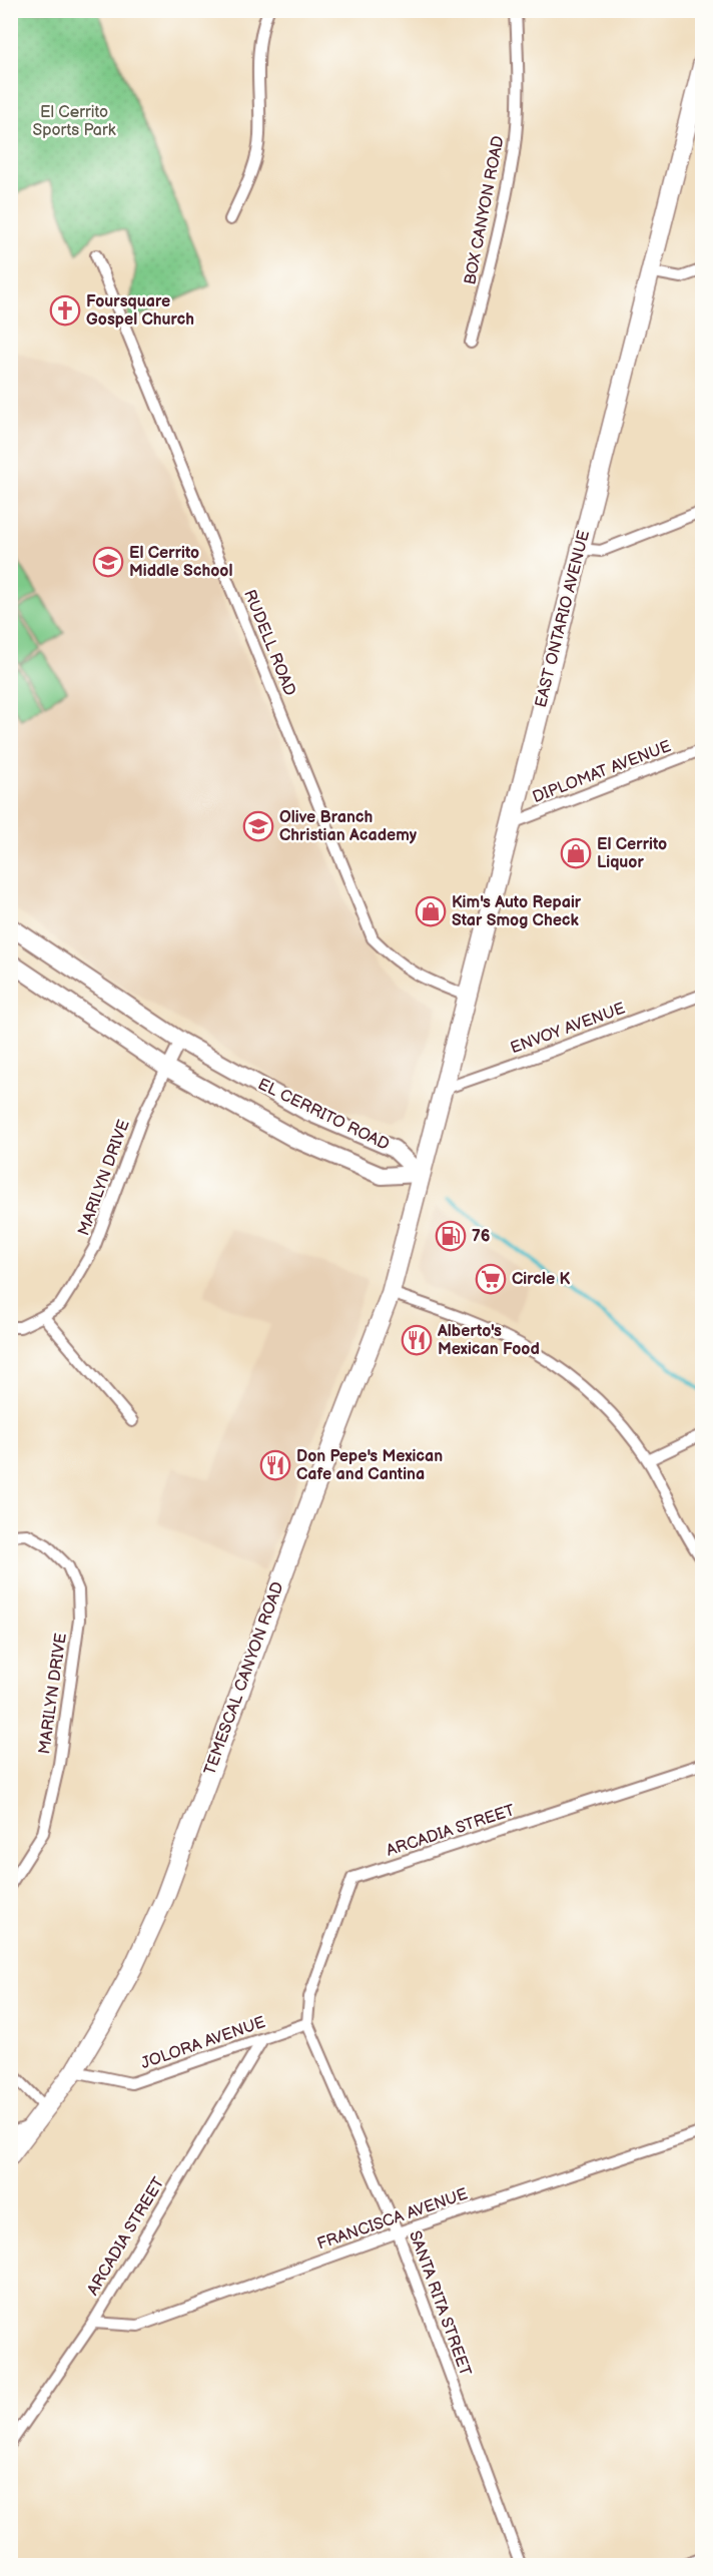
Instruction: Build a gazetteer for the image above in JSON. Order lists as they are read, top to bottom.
{
  "streets": {
    "main road": ["EAST ONTARIO AVENUE", "EL CERRITO ROAD", "TEMESCAL CANYON ROAD"],
    "street": [
      "BOX CANYON ROAD",
      "RUDELL ROAD",
      "DIPLOMAT AVENUE",
      "ENVOY AVENUE",
      "MARILYN DRIVE",
      "ARCADIA STREET",
      "JOLORA AVENUE",
      "FRANCISCA AVENUE",
      "SANTA RITA STREET"
    ]
  },
  "crossings": [
    ["EAST ONTARIO AVENUE", "RUDELL ROAD"],
    ["EAST ONTARIO AVENUE", "DIPLOMAT AVENUE"],
    ["EAST ONTARIO AVENUE", "ENVOY AVENUE"],
    ["EAST ONTARIO AVENUE", "EL CERRITO ROAD"],
    ["EAST ONTARIO AVENUE", "TEMESCAL CANYON ROAD"],
    ["EL CERRITO ROAD", "MARILYN DRIVE"],
    ["EL CERRITO ROAD", "TEMESCAL CANYON ROAD"],
    ["TEMESCAL CANYON ROAD", "JOLORA AVENUE"],
    ["ARCADIA STREET", "JOLORA AVENUE"],
    ["ARCADIA STREET", "FRANCISCA AVENUE"],
    ["ARCADIA STREET", "SANTA RITA STREET"],
    ["JOLORA AVENUE", "SANTA RITA STREET"],
    ["FRANCISCA AVENUE", "SANTA RITA STREET"]
  ],
  "parks": ["El Cerrito Sports Park"],
  "places": {
    "church": ["Foursquare Gospel Church"],
    "school or university": ["El Cerrito Middle School", "Olive Branch Christian Academy"],
    "shop": ["El Cerrito Liquor", "Kim's Auto Repair Star Smog Check"],
    "fuel station": ["76"],
    "supermarket": ["Circle K"],
    "restaurant": ["Alberto's Mexican Food", "Don Pepe's Mexican Cafe and Cantina"]
  }
}
